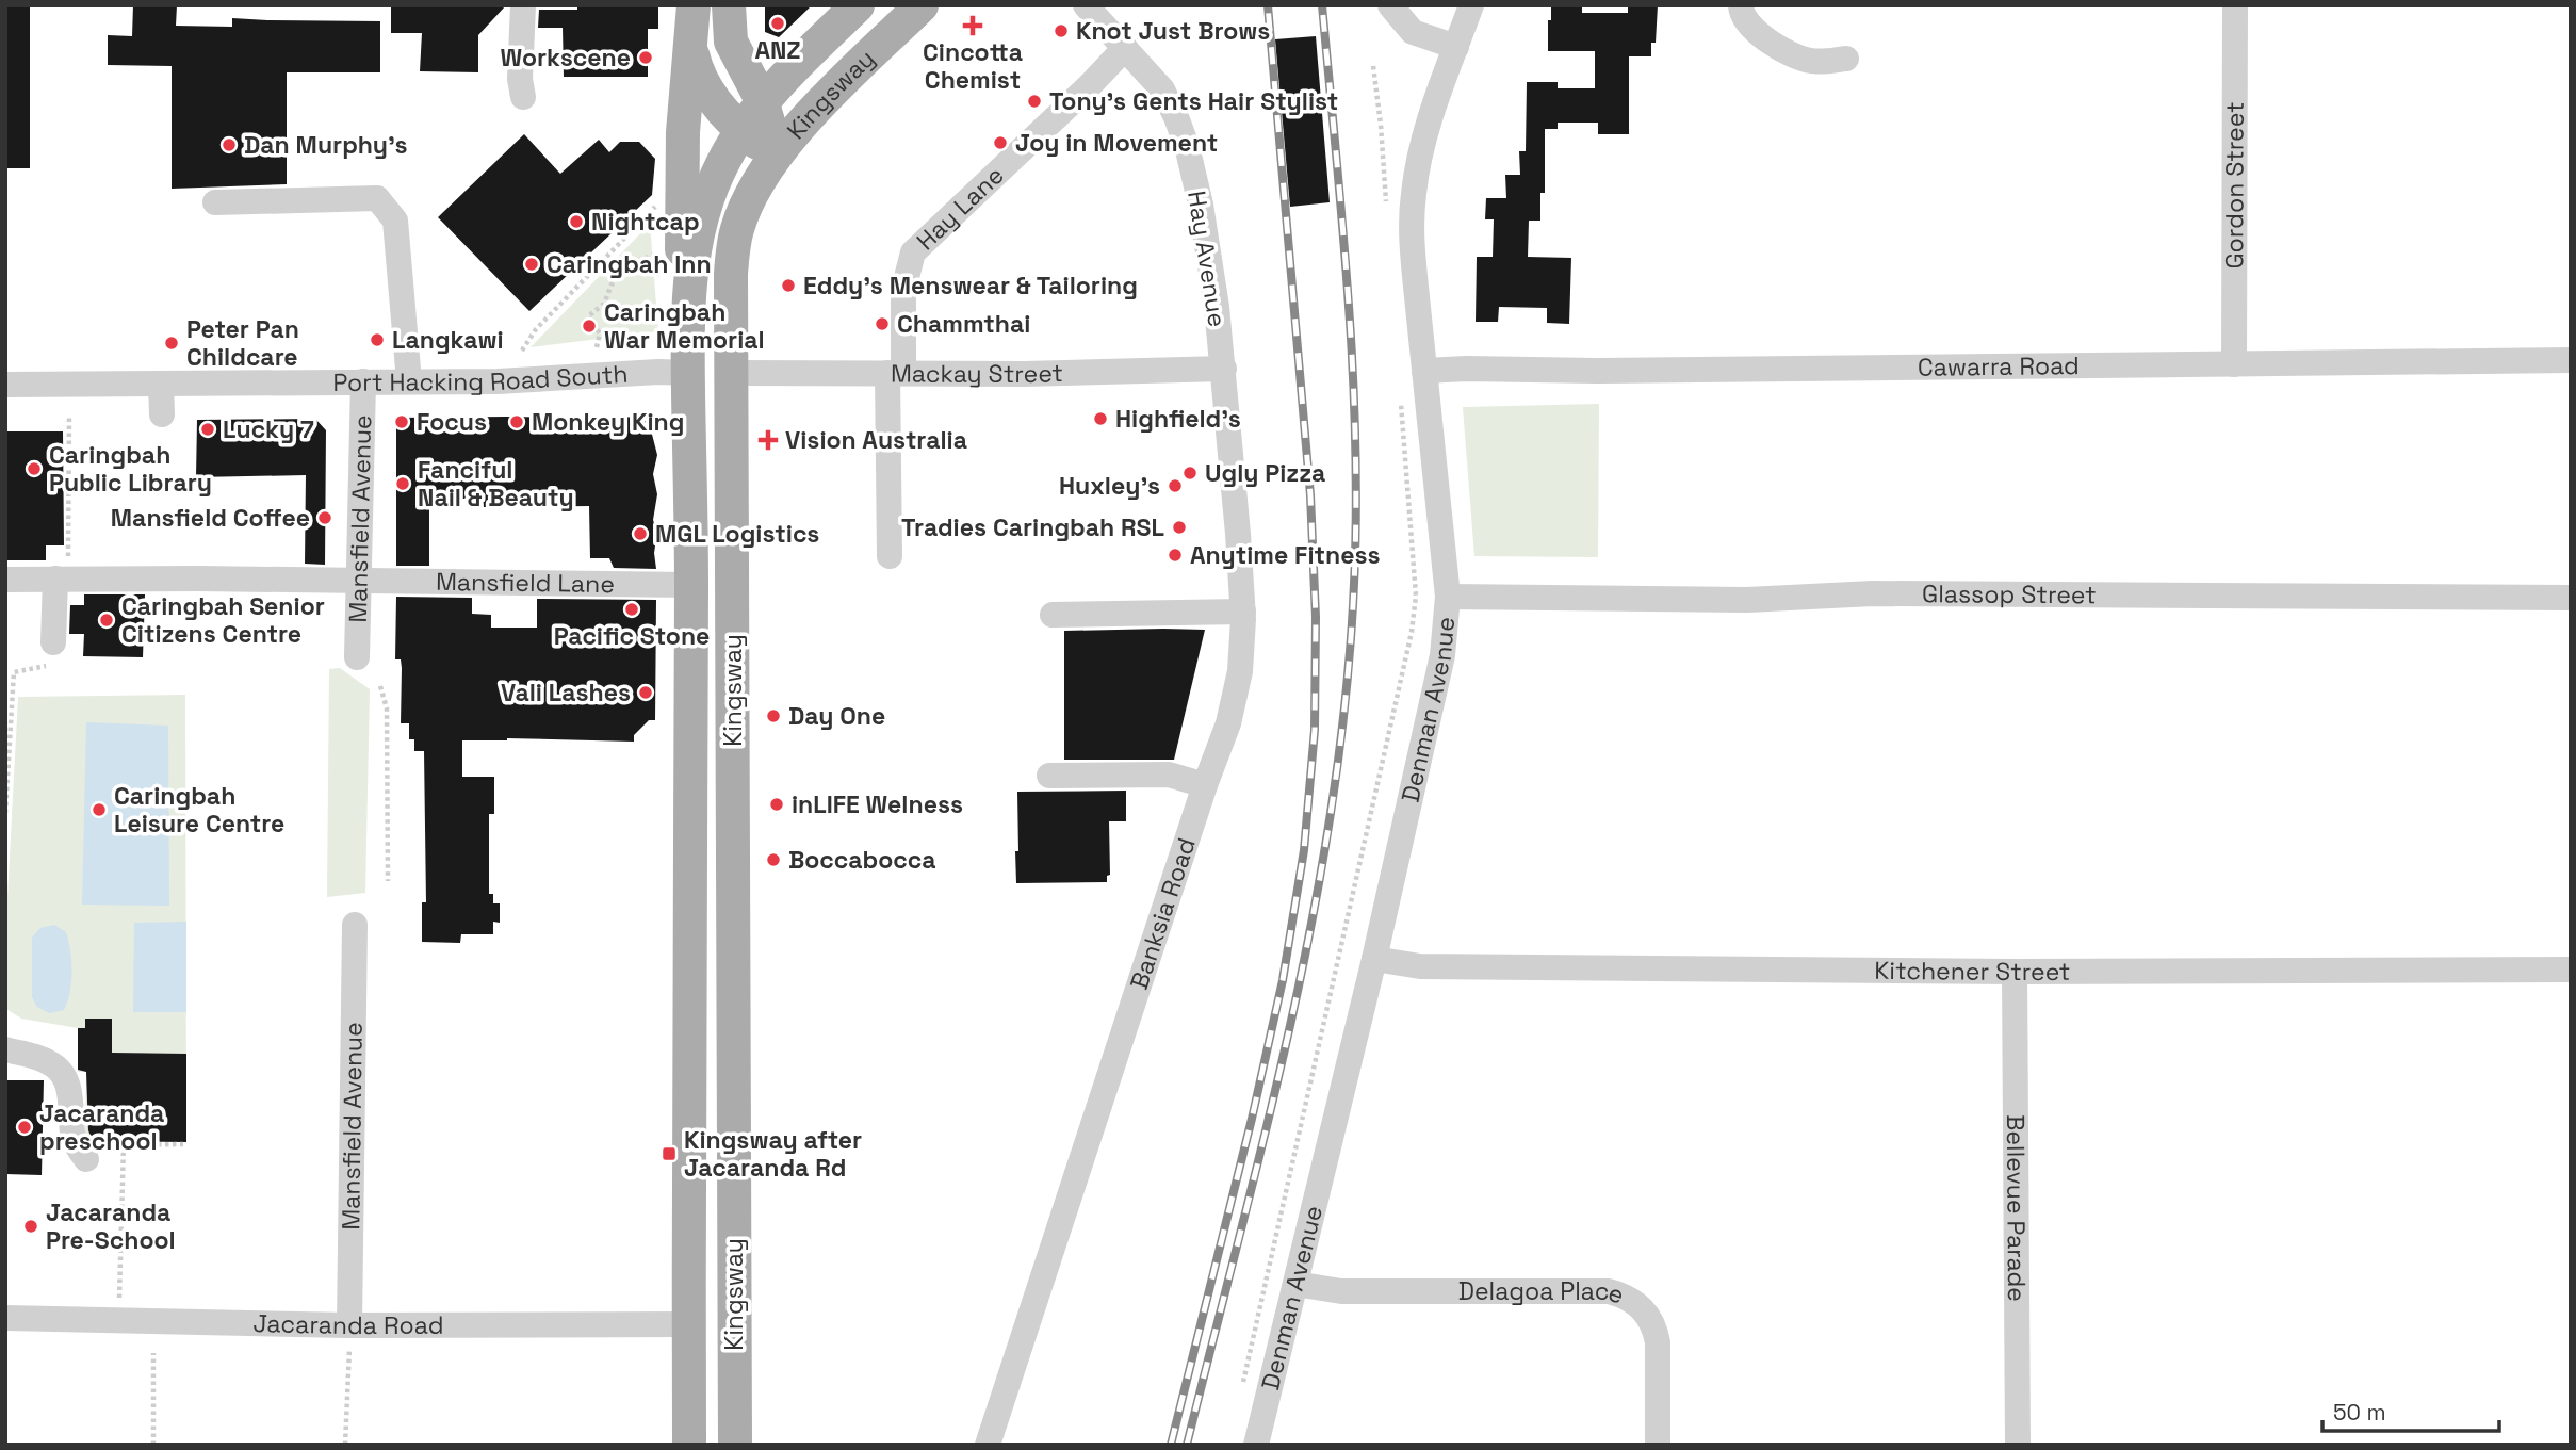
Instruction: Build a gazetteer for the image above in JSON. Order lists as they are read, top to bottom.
{
  "streets": {
    "main road": ["Kingsway", "Port Hacking Road South"],
    "street": [
      "Gordon Street",
      "Hay Lane",
      "Hay Avenue",
      "Cawarra Road",
      "Mackay Street",
      "Mansfield Avenue",
      "Mansfield Lane",
      "Glassop Street",
      "Denman Avenue",
      "Banksia Road",
      "Kitchener Street",
      "Bellevue Parade",
      "Delagoa Place",
      "Jacaranda Road"
    ]
  },
  "crossings": [
    ["Kingsway", "Mackay Street"],
    ["Kingsway", "Port Hacking Road South"],
    ["Kingsway", "Mansfield Lane"],
    ["Kingsway", "Jacaranda Road"],
    ["Gordon Street", "Cawarra Road"],
    ["Hay Lane", "Hay Avenue"],
    ["Hay Lane", "Mackay Street"],
    ["Hay Avenue", "Mackay Street"],
    ["Hay Avenue", "Banksia Road"],
    ["Cawarra Road", "Denman Avenue"],
    ["Mackay Street", "Port Hacking Road South"],
    ["Mackay Street", "Banksia Road"],
    ["Port Hacking Road South", "Mansfield Avenue"],
    ["Mansfield Avenue", "Mansfield Lane"],
    ["Mansfield Avenue", "Jacaranda Road"],
    ["Glassop Street", "Denman Avenue"],
    ["Denman Avenue", "Kitchener Street"],
    ["Denman Avenue", "Delagoa Place"],
    ["Kitchener Street", "Bellevue Parade"]
  ],
  "places": {
    "other": [
      "ANZ",
      "Knot Just Brows",
      "Workscene",
      "Tony's Gents Hair Stylist",
      "Joy in Movement",
      "Dan Murphy's",
      "Nightcap",
      "Caringbah Inn",
      "Eddy's Menswear & Tailoring",
      "Chammthai",
      "Caringbah War Memorial",
      "Langkawi",
      "Peter Pan Childcare",
      "Highfield's",
      "Focus",
      "Monkey King",
      "Lucky 7",
      "Caringbah Public Library",
      "Ugly Pizza",
      "Fanciful Nail & Beauty",
      "Huxley's",
      "Mansfield Coffee",
      "Tradies Caringbah RSL",
      "MGL Logistics",
      "Anytime Fitness",
      "Pacific Stone",
      "Caringbah Senior Citizens Centre",
      "Vali Lashes",
      "Day One",
      "inLIFE Welness",
      "Caringbah Leisure Centre",
      "Boccabocca",
      "Jacaranda preschool",
      "Jacaranda Pre-School"
    ],
    "health": ["Cincotta Chemist", "Vision Australia"],
    "transit": ["Kingsway after Jacaranda Rd"]
  },
  "scale_bar": "50 m"
}
